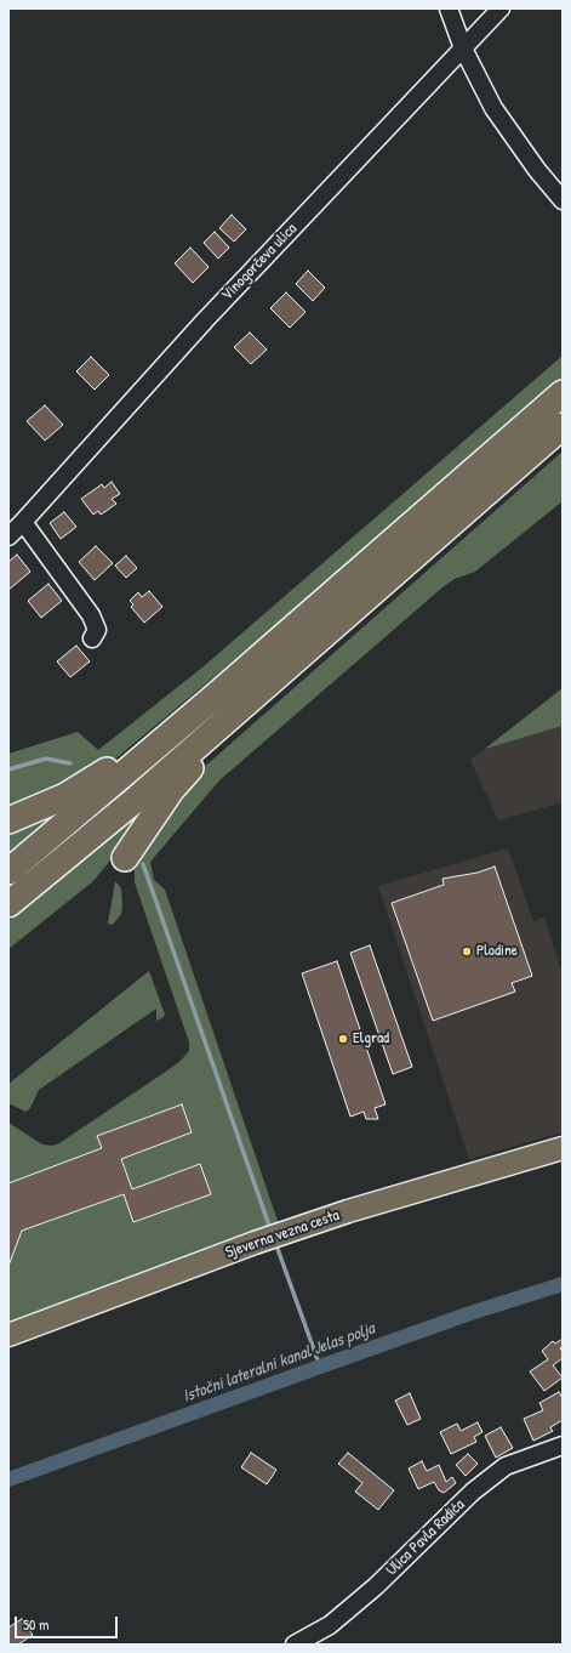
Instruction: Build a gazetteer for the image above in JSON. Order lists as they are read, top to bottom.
{
  "streets": {
    "main road": ["Sjeverna vezna cesta"],
    "street": ["Vinogorčeva ulica", "Ulica Pavla Radića"]
  },
  "water": ["Istočni lateralni kanal Jelas polja"],
  "places": ["Plodine", "Elgrad"],
  "scale_bar": "50 m"
}
